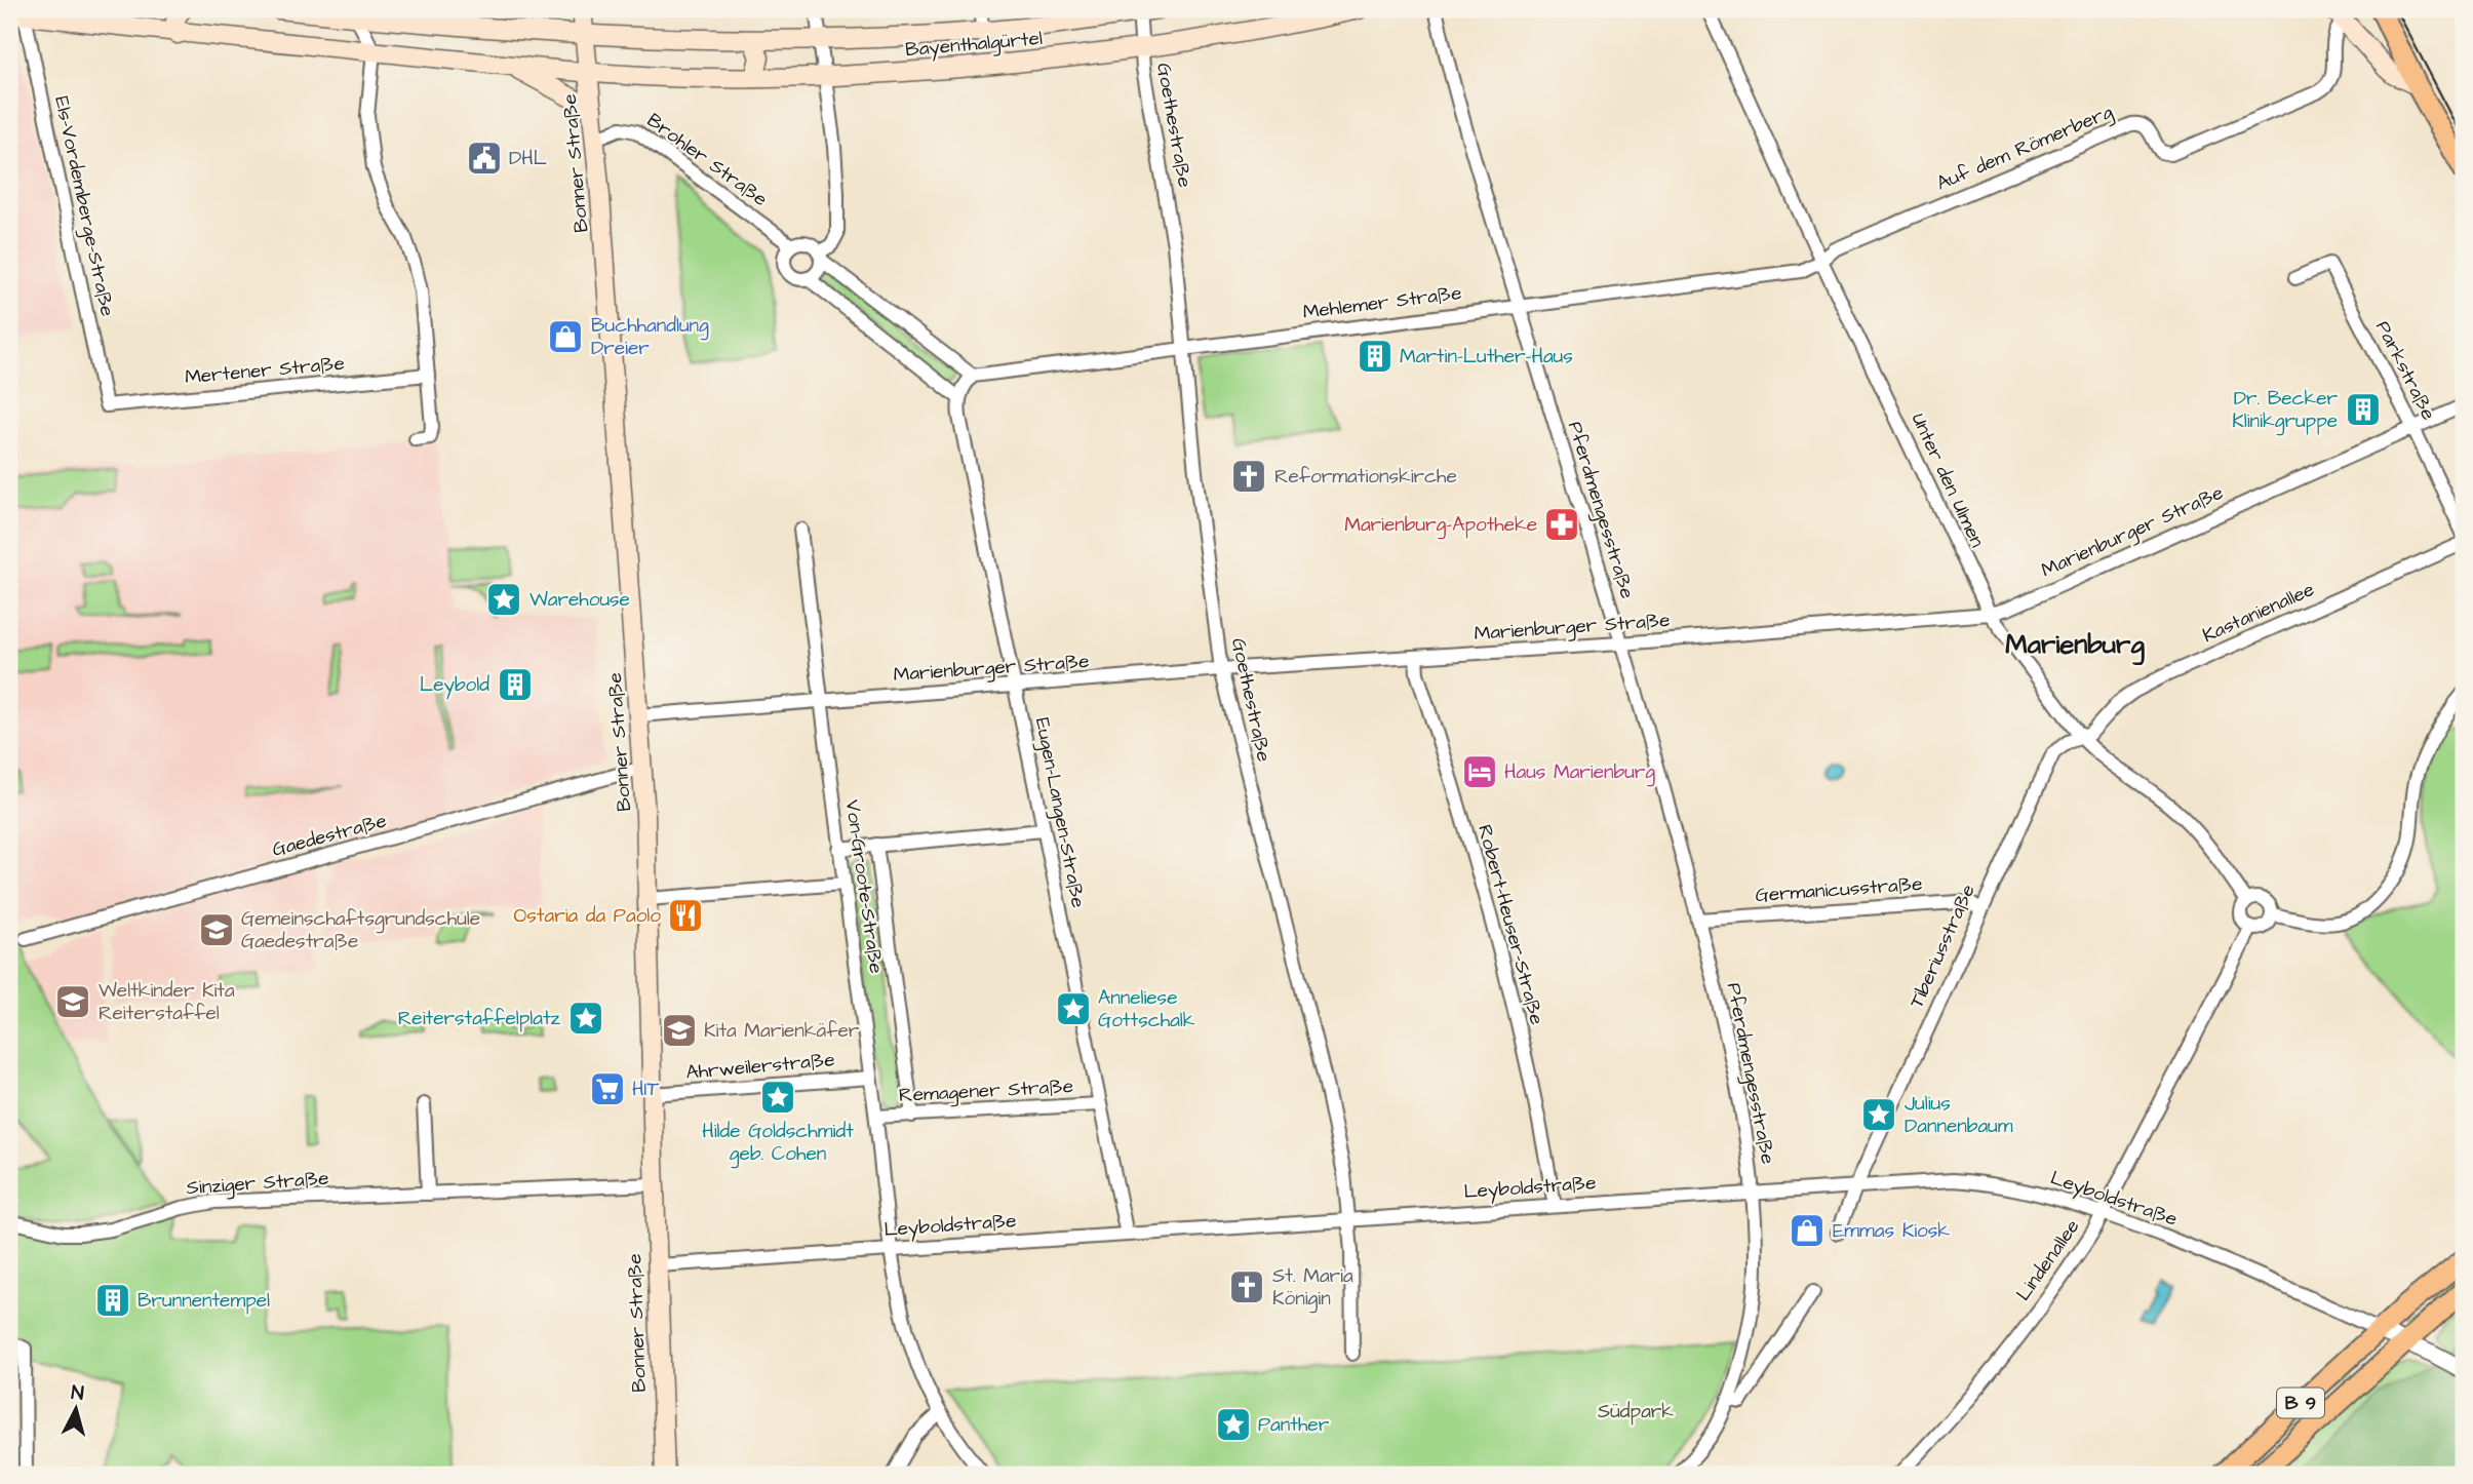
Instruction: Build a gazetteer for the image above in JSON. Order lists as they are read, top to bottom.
{
  "streets": {
    "main road": ["Bayenthalgürtel", "Bonner Straße", "B 9"],
    "street": [
      "Goethestraße",
      "Auf dem Römerberg",
      "Brohler Straße",
      "Els-Vordemberge-Straße",
      "Mehlemer Straße",
      "Mertener Straße",
      "Parkstraße",
      "Unter den Ulmen",
      "Pferdmengesstraße",
      "Marienburger Straße",
      "Kastanienallee",
      "Eugen-Langen-Straße",
      "Gaedestraße",
      "Von-Groote-Straße",
      "Germanicusstraße",
      "Robert-Heuser-Straße",
      "Tiberiusstraße",
      "Ahrweilerstraße",
      "Remagener Straße",
      "Sinziger Straße",
      "Leyboldstraße",
      "Lindenallee"
    ]
  },
  "crossings": [
    ["Bayenthalgürtel", "Goethestraße"],
    ["Bayenthalgürtel", "Bonner Straße"],
    ["Bayenthalgürtel", "Els-Vordemberge-Straße"],
    ["Goethestraße", "Mehlemer Straße"],
    ["Goethestraße", "Marienburger Straße"],
    ["Goethestraße", "Leyboldstraße"],
    ["Auf dem Römerberg", "Mehlemer Straße"],
    ["Auf dem Römerberg", "Unter den Ulmen"],
    ["Brohler Straße", "Bonner Straße"],
    ["Bonner Straße", "Marienburger Straße"],
    ["Bonner Straße", "Gaedestraße"],
    ["Bonner Straße", "Ahrweilerstraße"],
    ["Bonner Straße", "Sinziger Straße"],
    ["Bonner Straße", "Leyboldstraße"],
    ["Els-Vordemberge-Straße", "Mertener Straße"],
    ["Mehlemer Straße", "Unter den Ulmen"],
    ["Mehlemer Straße", "Pferdmengesstraße"],
    ["Parkstraße", "Marienburger Straße"],
    ["Unter den Ulmen", "Marienburger Straße"],
    ["Unter den Ulmen", "Kastanienallee"],
    ["Unter den Ulmen", "Tiberiusstraße"],
    ["Unter den Ulmen", "Lindenallee"],
    ["Pferdmengesstraße", "Marienburger Straße"],
    ["Pferdmengesstraße", "Germanicusstraße"],
    ["Pferdmengesstraße", "Leyboldstraße"],
    ["Marienburger Straße", "Eugen-Langen-Straße"],
    ["Marienburger Straße", "Von-Groote-Straße"],
    ["Marienburger Straße", "Robert-Heuser-Straße"],
    ["Kastanienallee", "Tiberiusstraße"],
    ["Eugen-Langen-Straße", "Remagener Straße"],
    ["Eugen-Langen-Straße", "Leyboldstraße"],
    ["Von-Groote-Straße", "Ahrweilerstraße"],
    ["Von-Groote-Straße", "Remagener Straße"],
    ["Von-Groote-Straße", "Leyboldstraße"],
    ["Germanicusstraße", "Tiberiusstraße"],
    ["Robert-Heuser-Straße", "Leyboldstraße"],
    ["Tiberiusstraße", "Leyboldstraße"],
    ["Leyboldstraße", "Lindenallee"],
    ["Leyboldstraße", "B 9"]
  ],
  "districts": ["Marienburg"],
  "parks": ["Südpark"],
  "places": {
    "public building": ["DHL"],
    "shop": ["Buchhandlung Dreier", "Emmas Kiosk"],
    "building": [
      "Martin-Luther-Haus",
      "Dr. Becker Klinikgruppe",
      "Leybold",
      "Brunnentempel"
    ],
    "church": ["Reformationskirche", "St. Maria Königin"],
    "pharmacy": ["Marienburg-Apotheke"],
    "place": [
      "Warehouse",
      "Anneliese Gottschalk",
      "Reiterstaffelplatz",
      "Hilde Goldschmidt geb. Cohen",
      "Julius Dannenbaum",
      "Panther"
    ],
    "hotel": ["Haus Marienburg"],
    "restaurant": ["Ostaria da Paolo"],
    "school or university": ["Gemeinschaftsgrundschule Gaedestraße", "Weltkinder Kita Reiterstaffel", "Kita Marienkäfer"],
    "supermarket": ["HIT"]
  },
  "north": "top"
}
